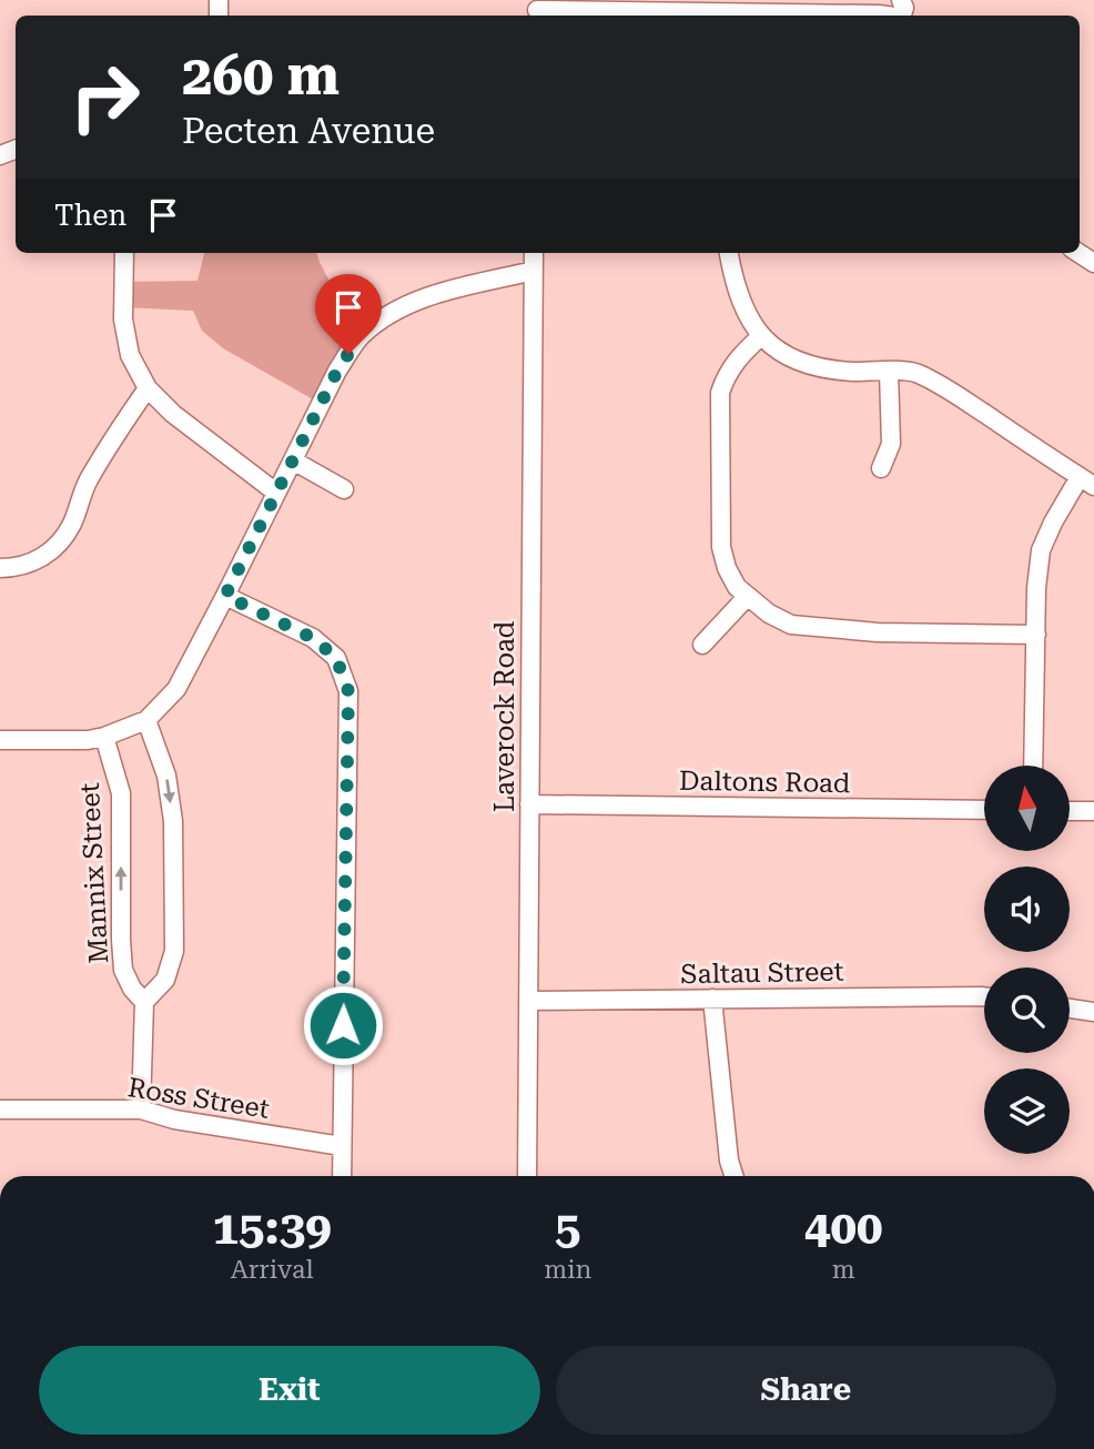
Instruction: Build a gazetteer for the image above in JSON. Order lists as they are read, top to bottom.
{
  "streets": {
    "street": [
      "Laverock Road",
      "Daltons Road",
      "Mannix Street",
      "Saltau Street",
      "Ross Street"
    ]
  },
  "crossings": [
    ["Laverock Road", "Daltons Road"],
    ["Laverock Road", "Saltau Street"]
  ],
  "north": "top",
  "page": {
    "turn": ["260 m", "Pecten Avenue"],
    "then": "Then",
    "eta": [
      "15:39",
      "Arrival",
      "5",
      "min",
      "400",
      "m"
    ],
    "buttons": ["Exit", "Share"]
  }
}
